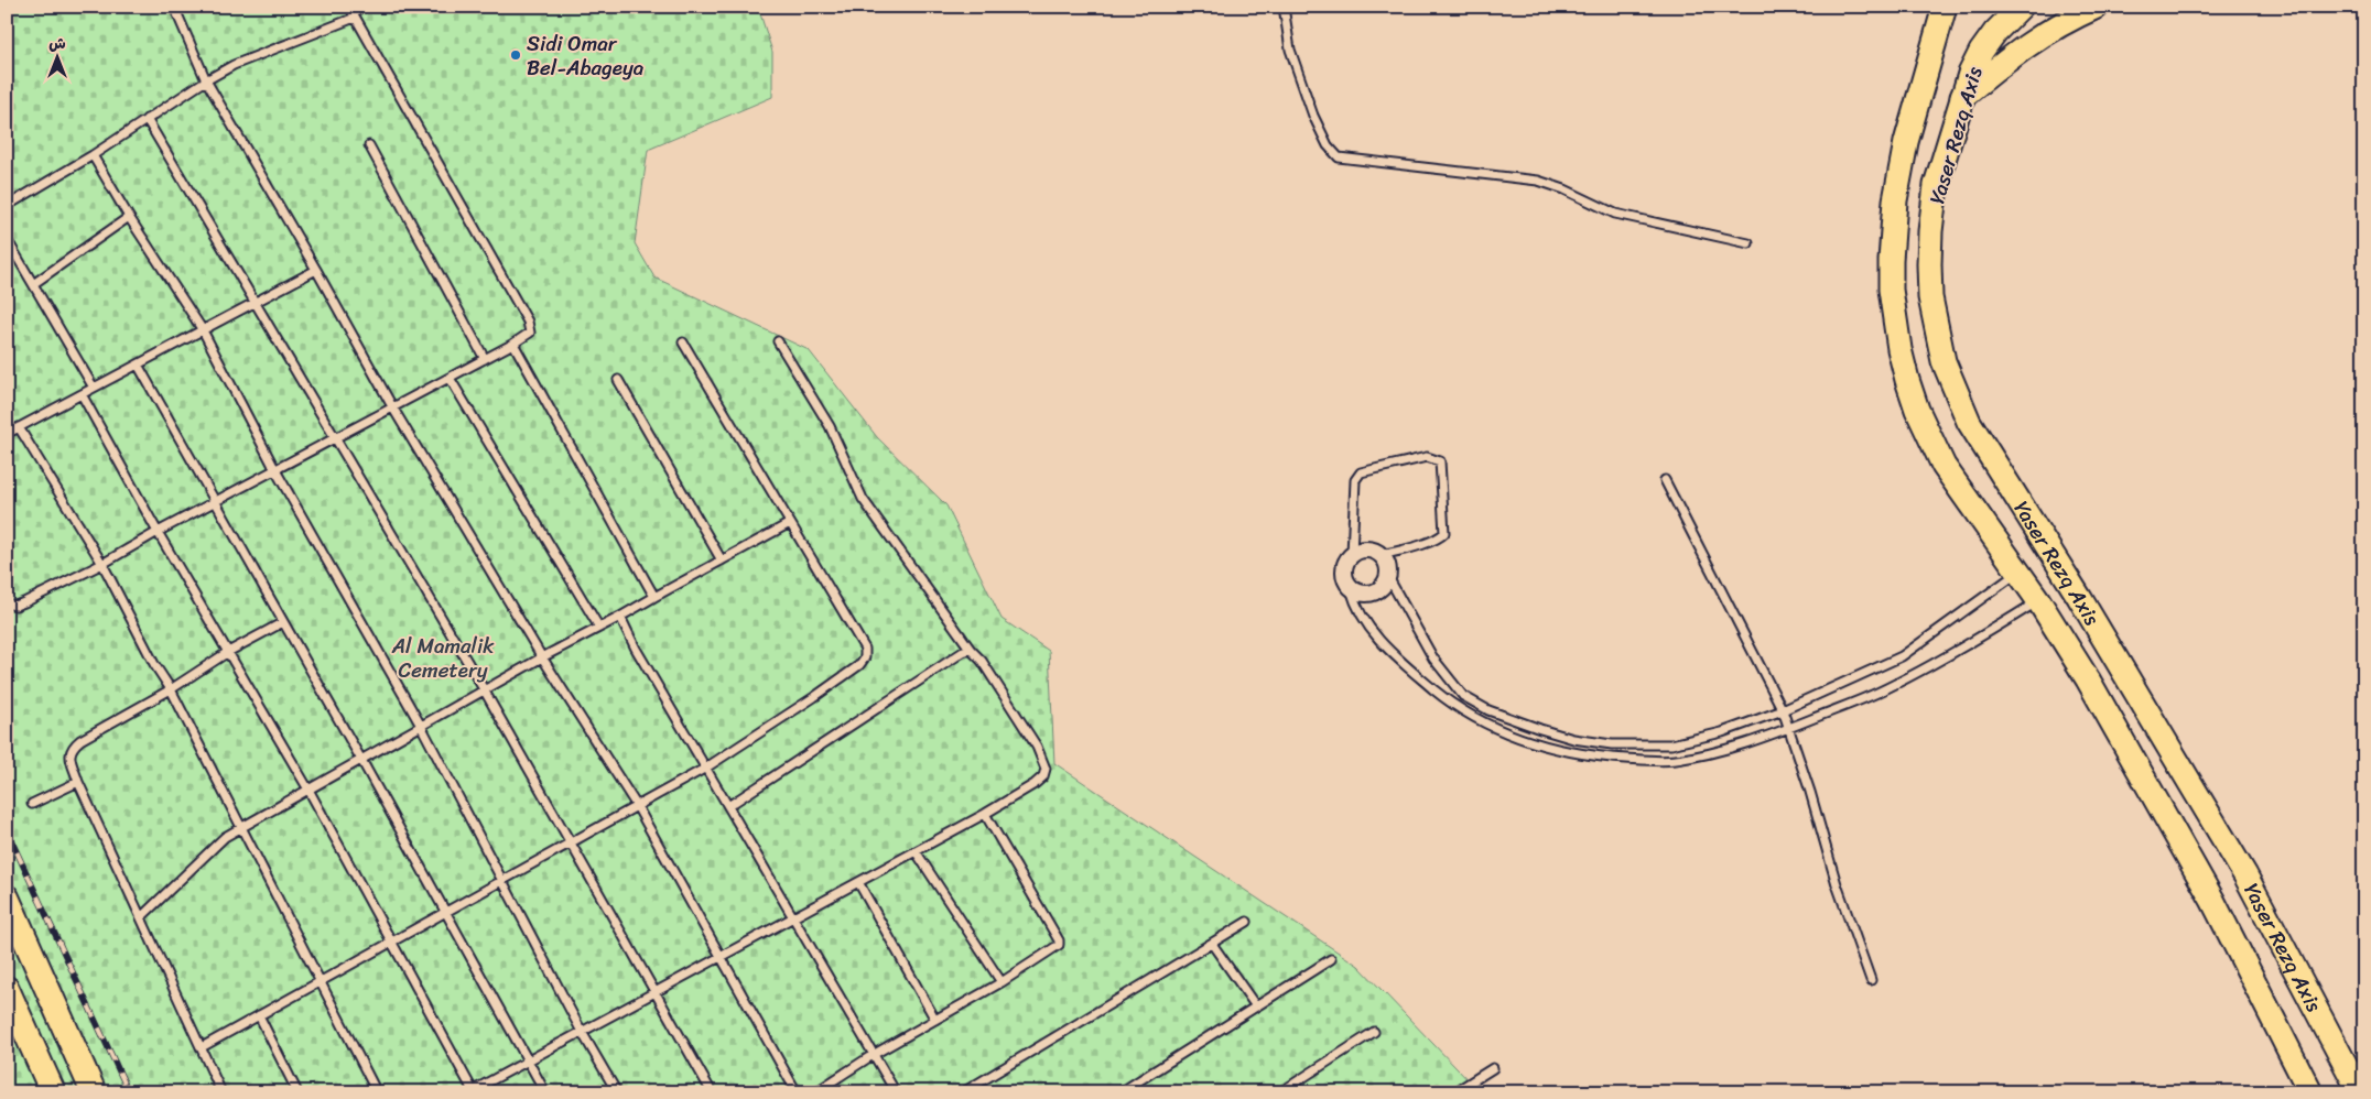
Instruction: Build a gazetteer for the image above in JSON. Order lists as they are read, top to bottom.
{
  "streets": {
    "main road": ["Yaser Rezq Axis"]
  },
  "parks": ["Al Mamalik Cemetery"],
  "places": ["Sidi Omar Bel-Abageya"],
  "north": "top"
}
